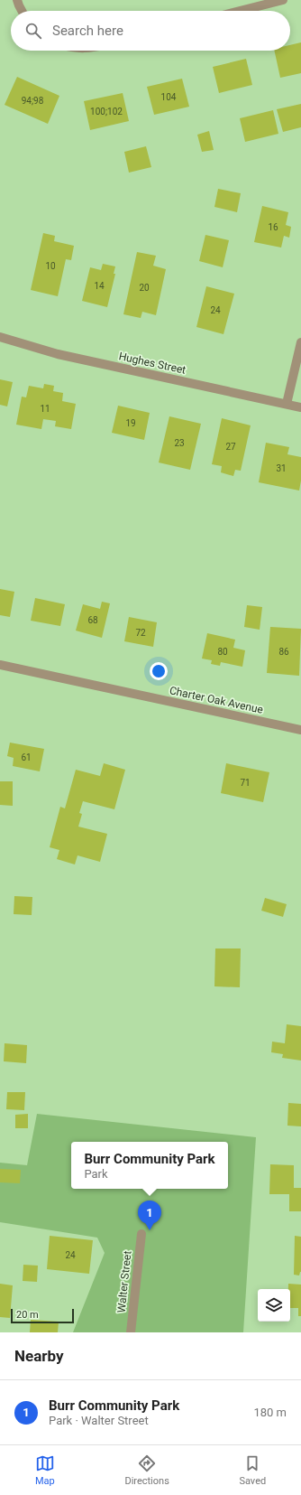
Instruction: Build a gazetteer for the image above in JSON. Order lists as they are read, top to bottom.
{
  "streets": {
    "street": ["Hughes Street", "Charter Oak Avenue", "Walter Street"]
  },
  "house_numbers": [
    "104",
    "94;98",
    "100;102",
    "16",
    "10",
    "14",
    "20",
    "24",
    "11",
    "19",
    "23",
    "27",
    "31",
    "68",
    "72",
    "80",
    "86",
    "61",
    "71",
    "24"
  ],
  "scale_bar": "20 m",
  "page": {
    "search": "Search here",
    "popup": ["Burr Community Park", "Park"],
    "pins": "1",
    "scale": "20 m",
    "heading": "Nearby",
    "list": [
      {
        "mark": "1",
        "name": "Burr Community Park",
        "note": "Park · Walter Street",
        "value": "180 m"
      }
    ],
    "nav": ["Map", "Directions", "Saved"]
  }
}
